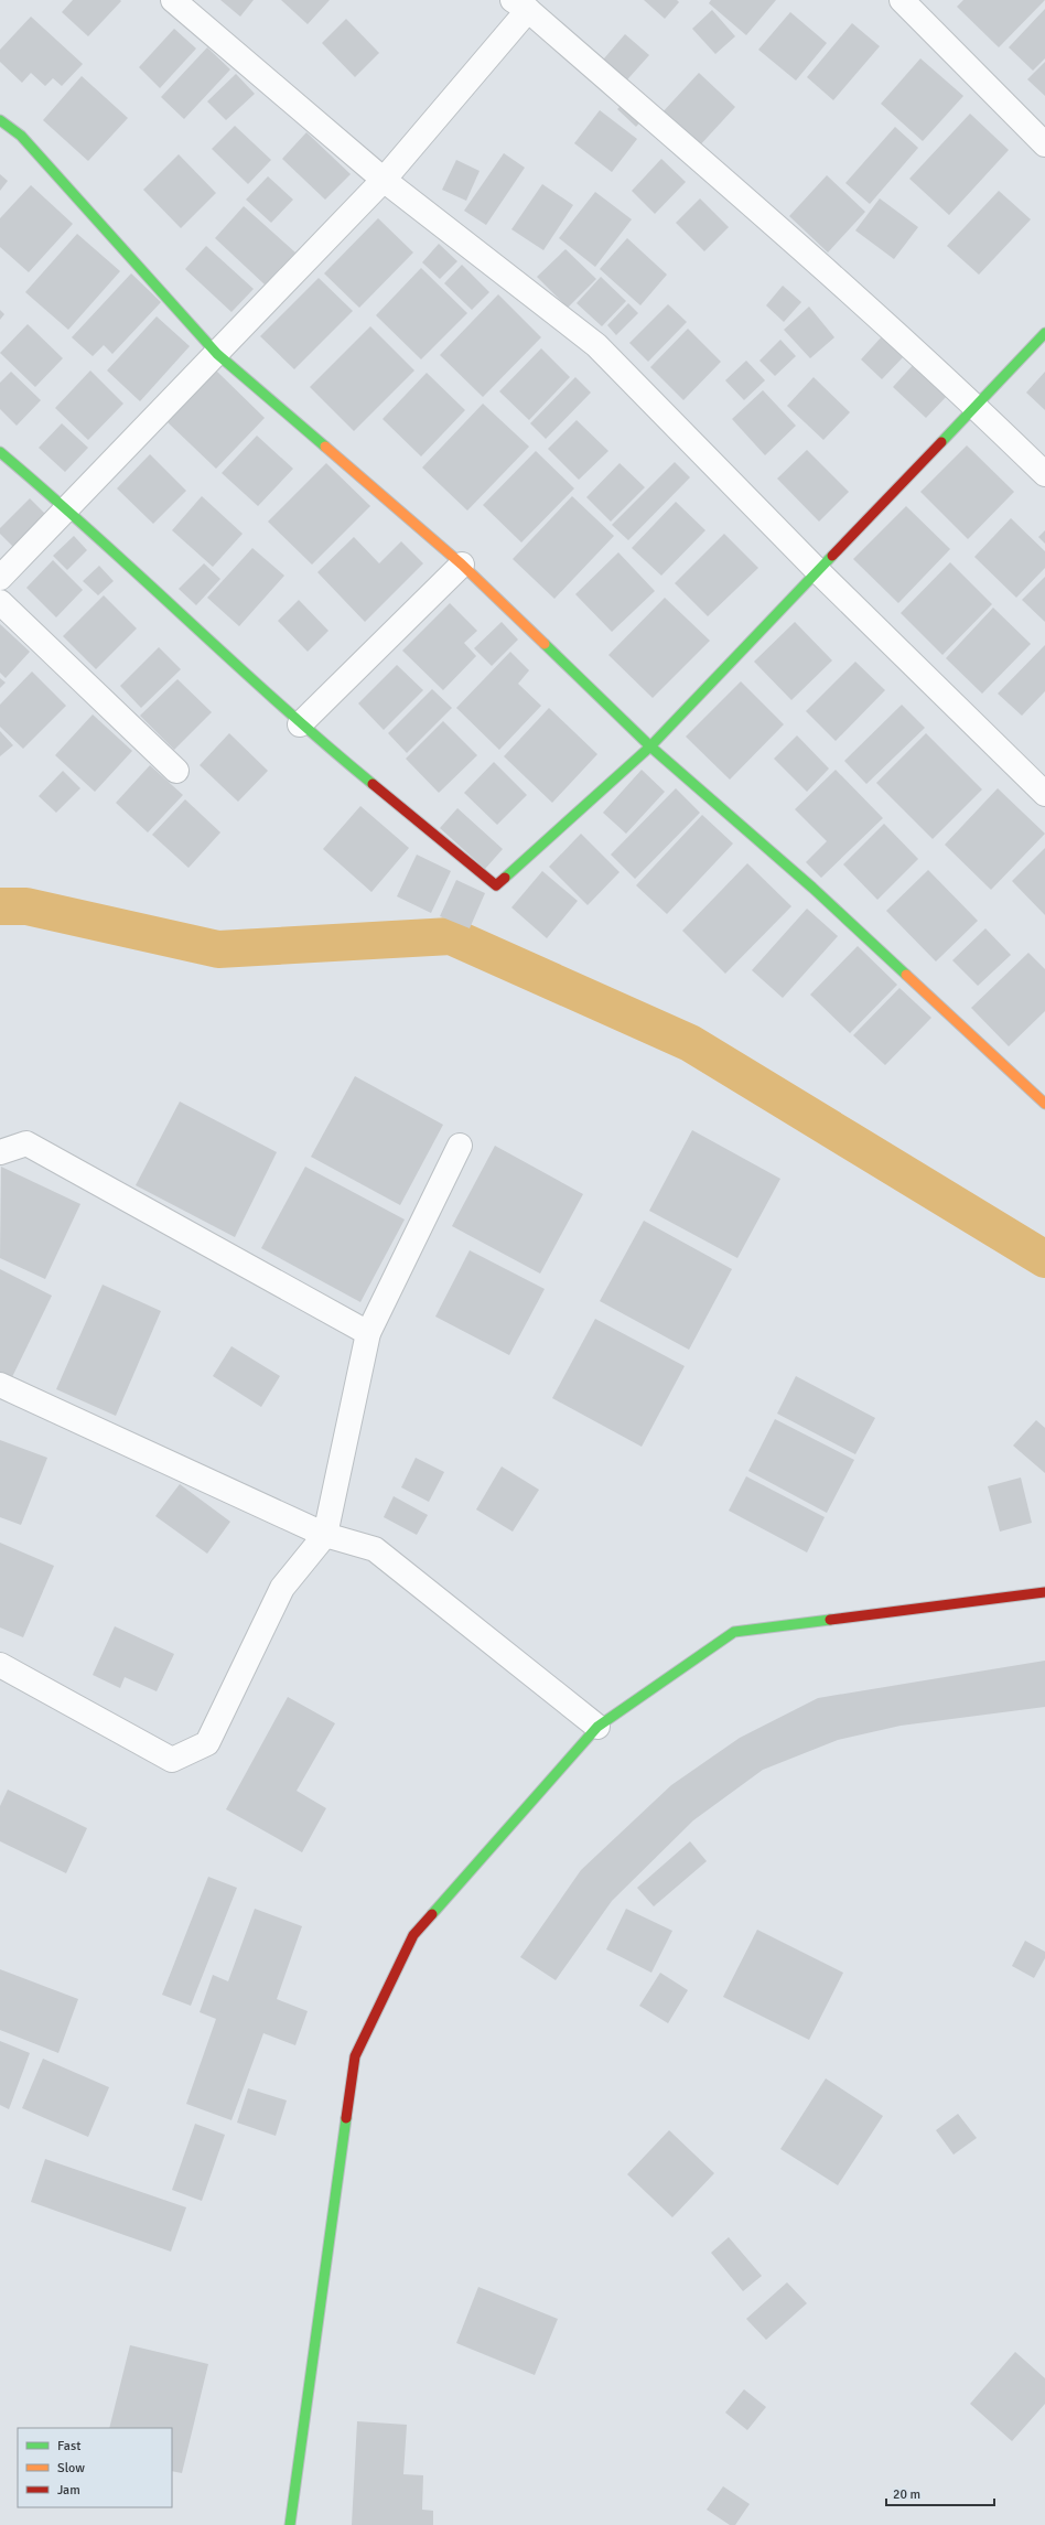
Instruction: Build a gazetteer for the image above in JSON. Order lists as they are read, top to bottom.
{
  "legend": ["Fast", "Slow", "Jam"],
  "scale_bar": "20 m"
}
